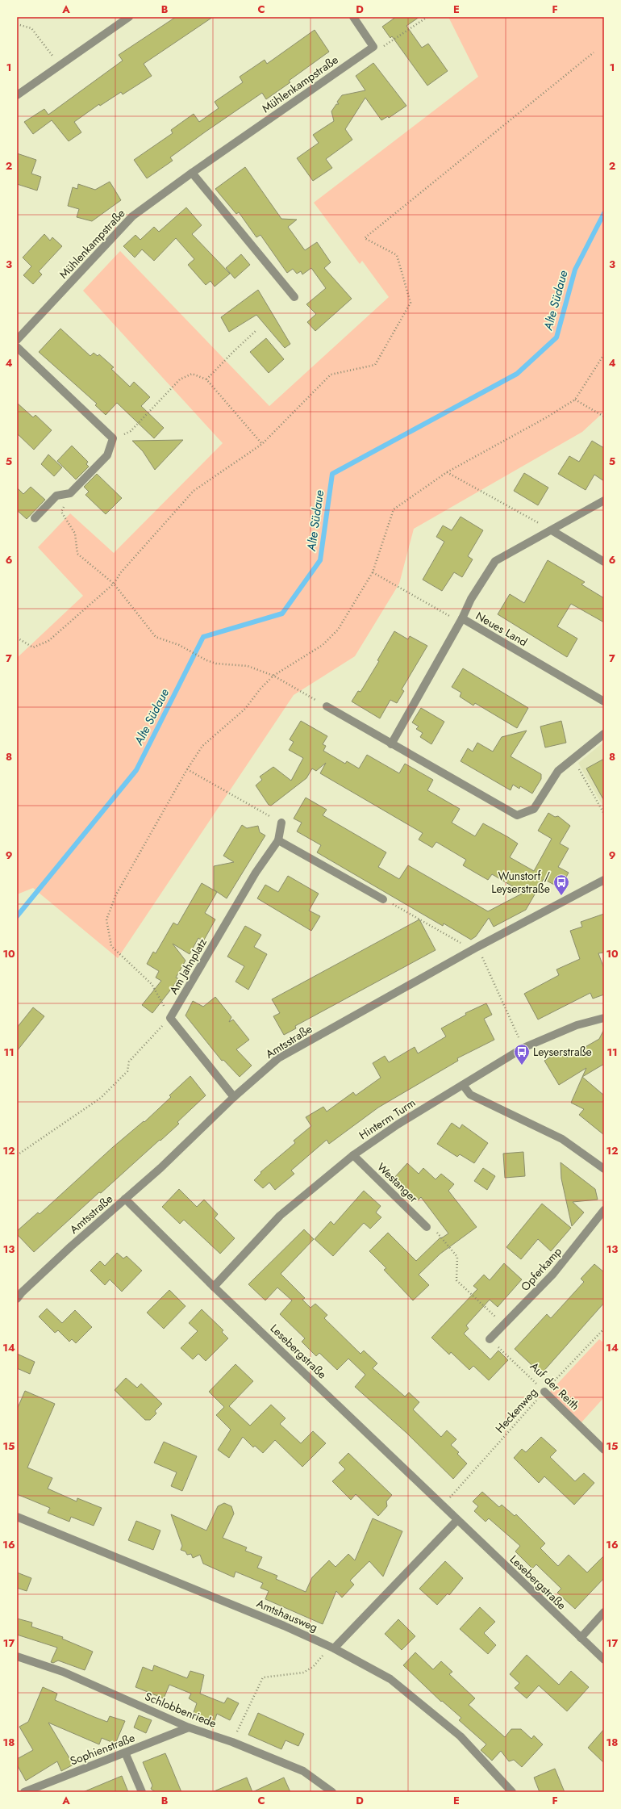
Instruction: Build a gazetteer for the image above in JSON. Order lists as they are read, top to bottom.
{
  "streets": {
    "street": [
      "Mühlenkampstraße",
      "Neues Land",
      "Am Jahnplatz",
      "Amtsstraße",
      "Hinterm Turm",
      "Westanger",
      "Opferkamp",
      "Lesebergstraße",
      "Auf der Reith",
      "Amtshausweg",
      "Schlobbenriede",
      "Sophienstraße"
    ],
    "path": ["Heckenweg"]
  },
  "crossings": [
    ["Amtsstraße", "Lesebergstraße"],
    ["Hinterm Turm", "Westanger"],
    ["Hinterm Turm", "Lesebergstraße"],
    ["Opferkamp", "Auf der Reith"],
    ["Lesebergstraße", "Heckenweg"],
    ["Auf der Reith", "Heckenweg"],
    ["Schlobbenriede", "Sophienstraße"]
  ],
  "water": ["Alte Südaue"],
  "places": {
    "bus stop": ["Wunstorf / Leyserstraße", "Leyserstraße"]
  },
  "grid": {
    "columns": [
      "A",
      "B",
      "C",
      "D",
      "E",
      "F"
    ],
    "rows": [
      "1",
      "2",
      "3",
      "4",
      "5",
      "6",
      "7",
      "8",
      "9",
      "10",
      "11",
      "12",
      "13",
      "14",
      "15",
      "16",
      "17",
      "18"
    ]
  }
}
